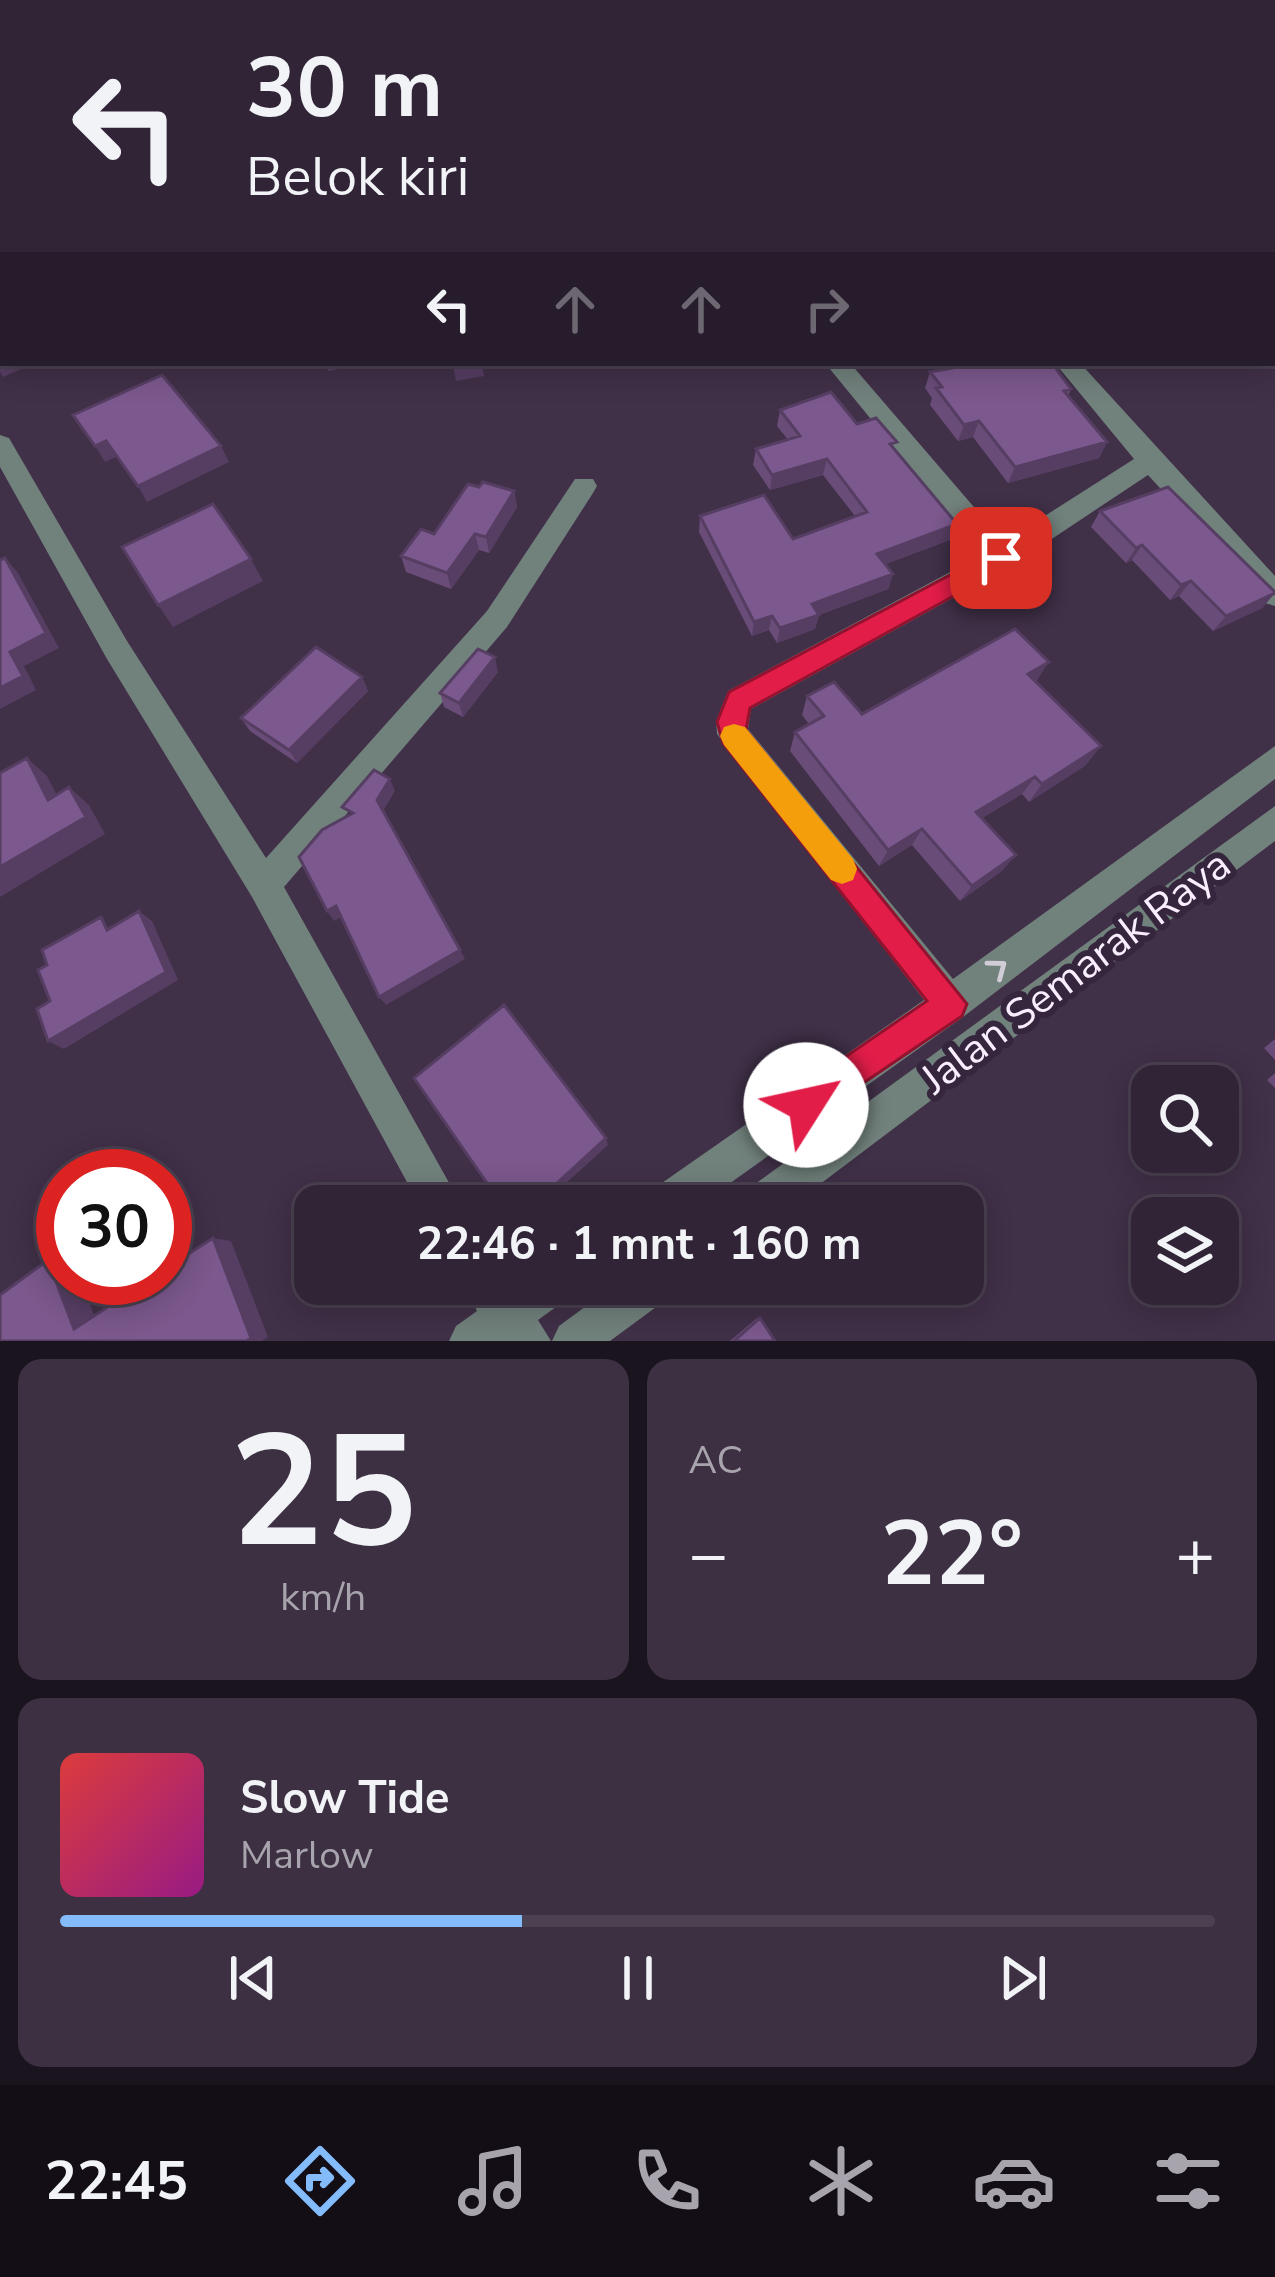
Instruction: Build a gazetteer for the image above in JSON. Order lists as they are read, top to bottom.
{
  "streets": {
    "street": ["Jalan Semarak Raya"]
  },
  "page": {
    "turn": ["30 m", "Belok kiri"],
    "limit": "30",
    "trip": "22:46 · 1 mnt · 160 m",
    "tile": [
      ["25", "km/h"],
      "AC"
    ],
    "heat": ["−", "22°", "+"],
    "song": ["Slow Tide", "Marlow"],
    "tabs": "22:45"
  }
}
